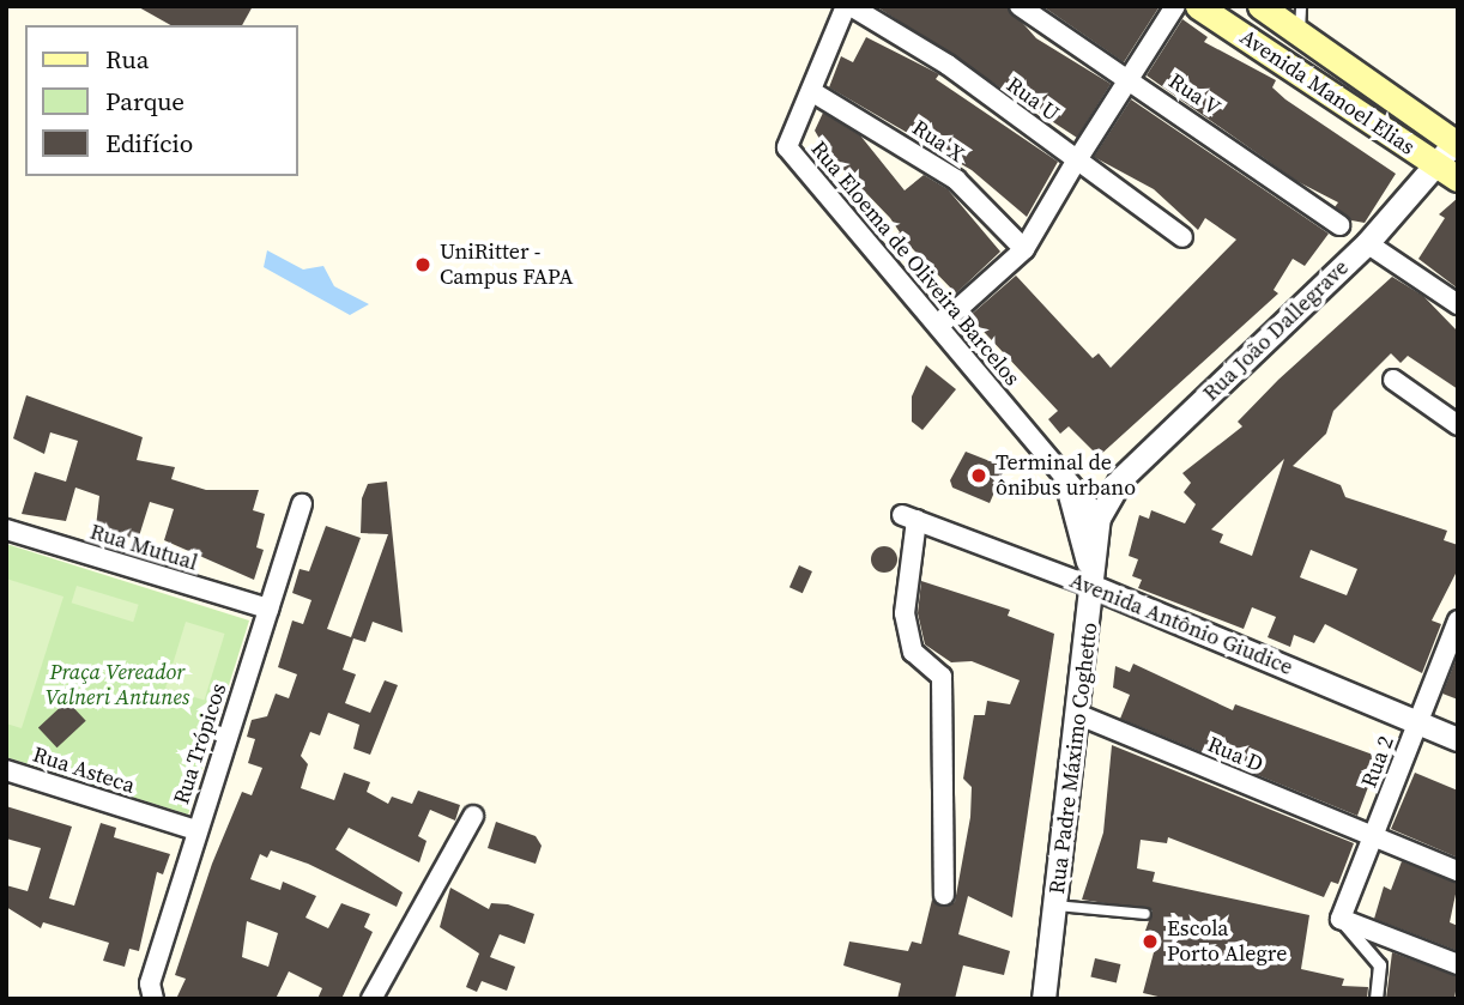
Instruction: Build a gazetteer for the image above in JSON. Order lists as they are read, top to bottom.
{
  "streets": {
    "main road": ["Avenida Manoel Elias"],
    "street": [
      "Rua V",
      "Rua U",
      "Rua X",
      "Rua Eloema de Oliveira Barcelos",
      "Rua João Dallegrave",
      "Rua Mutual",
      "Avenida Antônio Giudice",
      "Rua Trópicos",
      "Rua D",
      "Rua Padre Máximo Coghetto",
      "Rua 2",
      "Rua Asteca"
    ]
  },
  "crossings": [
    ["Avenida Manoel Elias", "Rua João Dallegrave"],
    ["Rua X", "Rua Eloema de Oliveira Barcelos"],
    ["Rua Eloema de Oliveira Barcelos", "Rua João Dallegrave"],
    ["Rua Eloema de Oliveira Barcelos", "Rua Padre Máximo Coghetto"],
    ["Rua João Dallegrave", "Rua Padre Máximo Coghetto"],
    ["Rua Mutual", "Rua Trópicos"],
    ["Avenida Antônio Giudice", "Rua Padre Máximo Coghetto"],
    ["Avenida Antônio Giudice", "Rua 2"],
    ["Rua Trópicos", "Rua Asteca"],
    ["Rua D", "Rua Padre Máximo Coghetto"],
    ["Rua D", "Rua 2"]
  ],
  "parks": ["Praça Vereador Valneri Antunes"],
  "places": ["UniRitter - Campus FAPA", "Terminal de ônibus urbano", "Escola Porto Alegre"],
  "legend": ["Rua", "Parque", "Edifício"]
}
